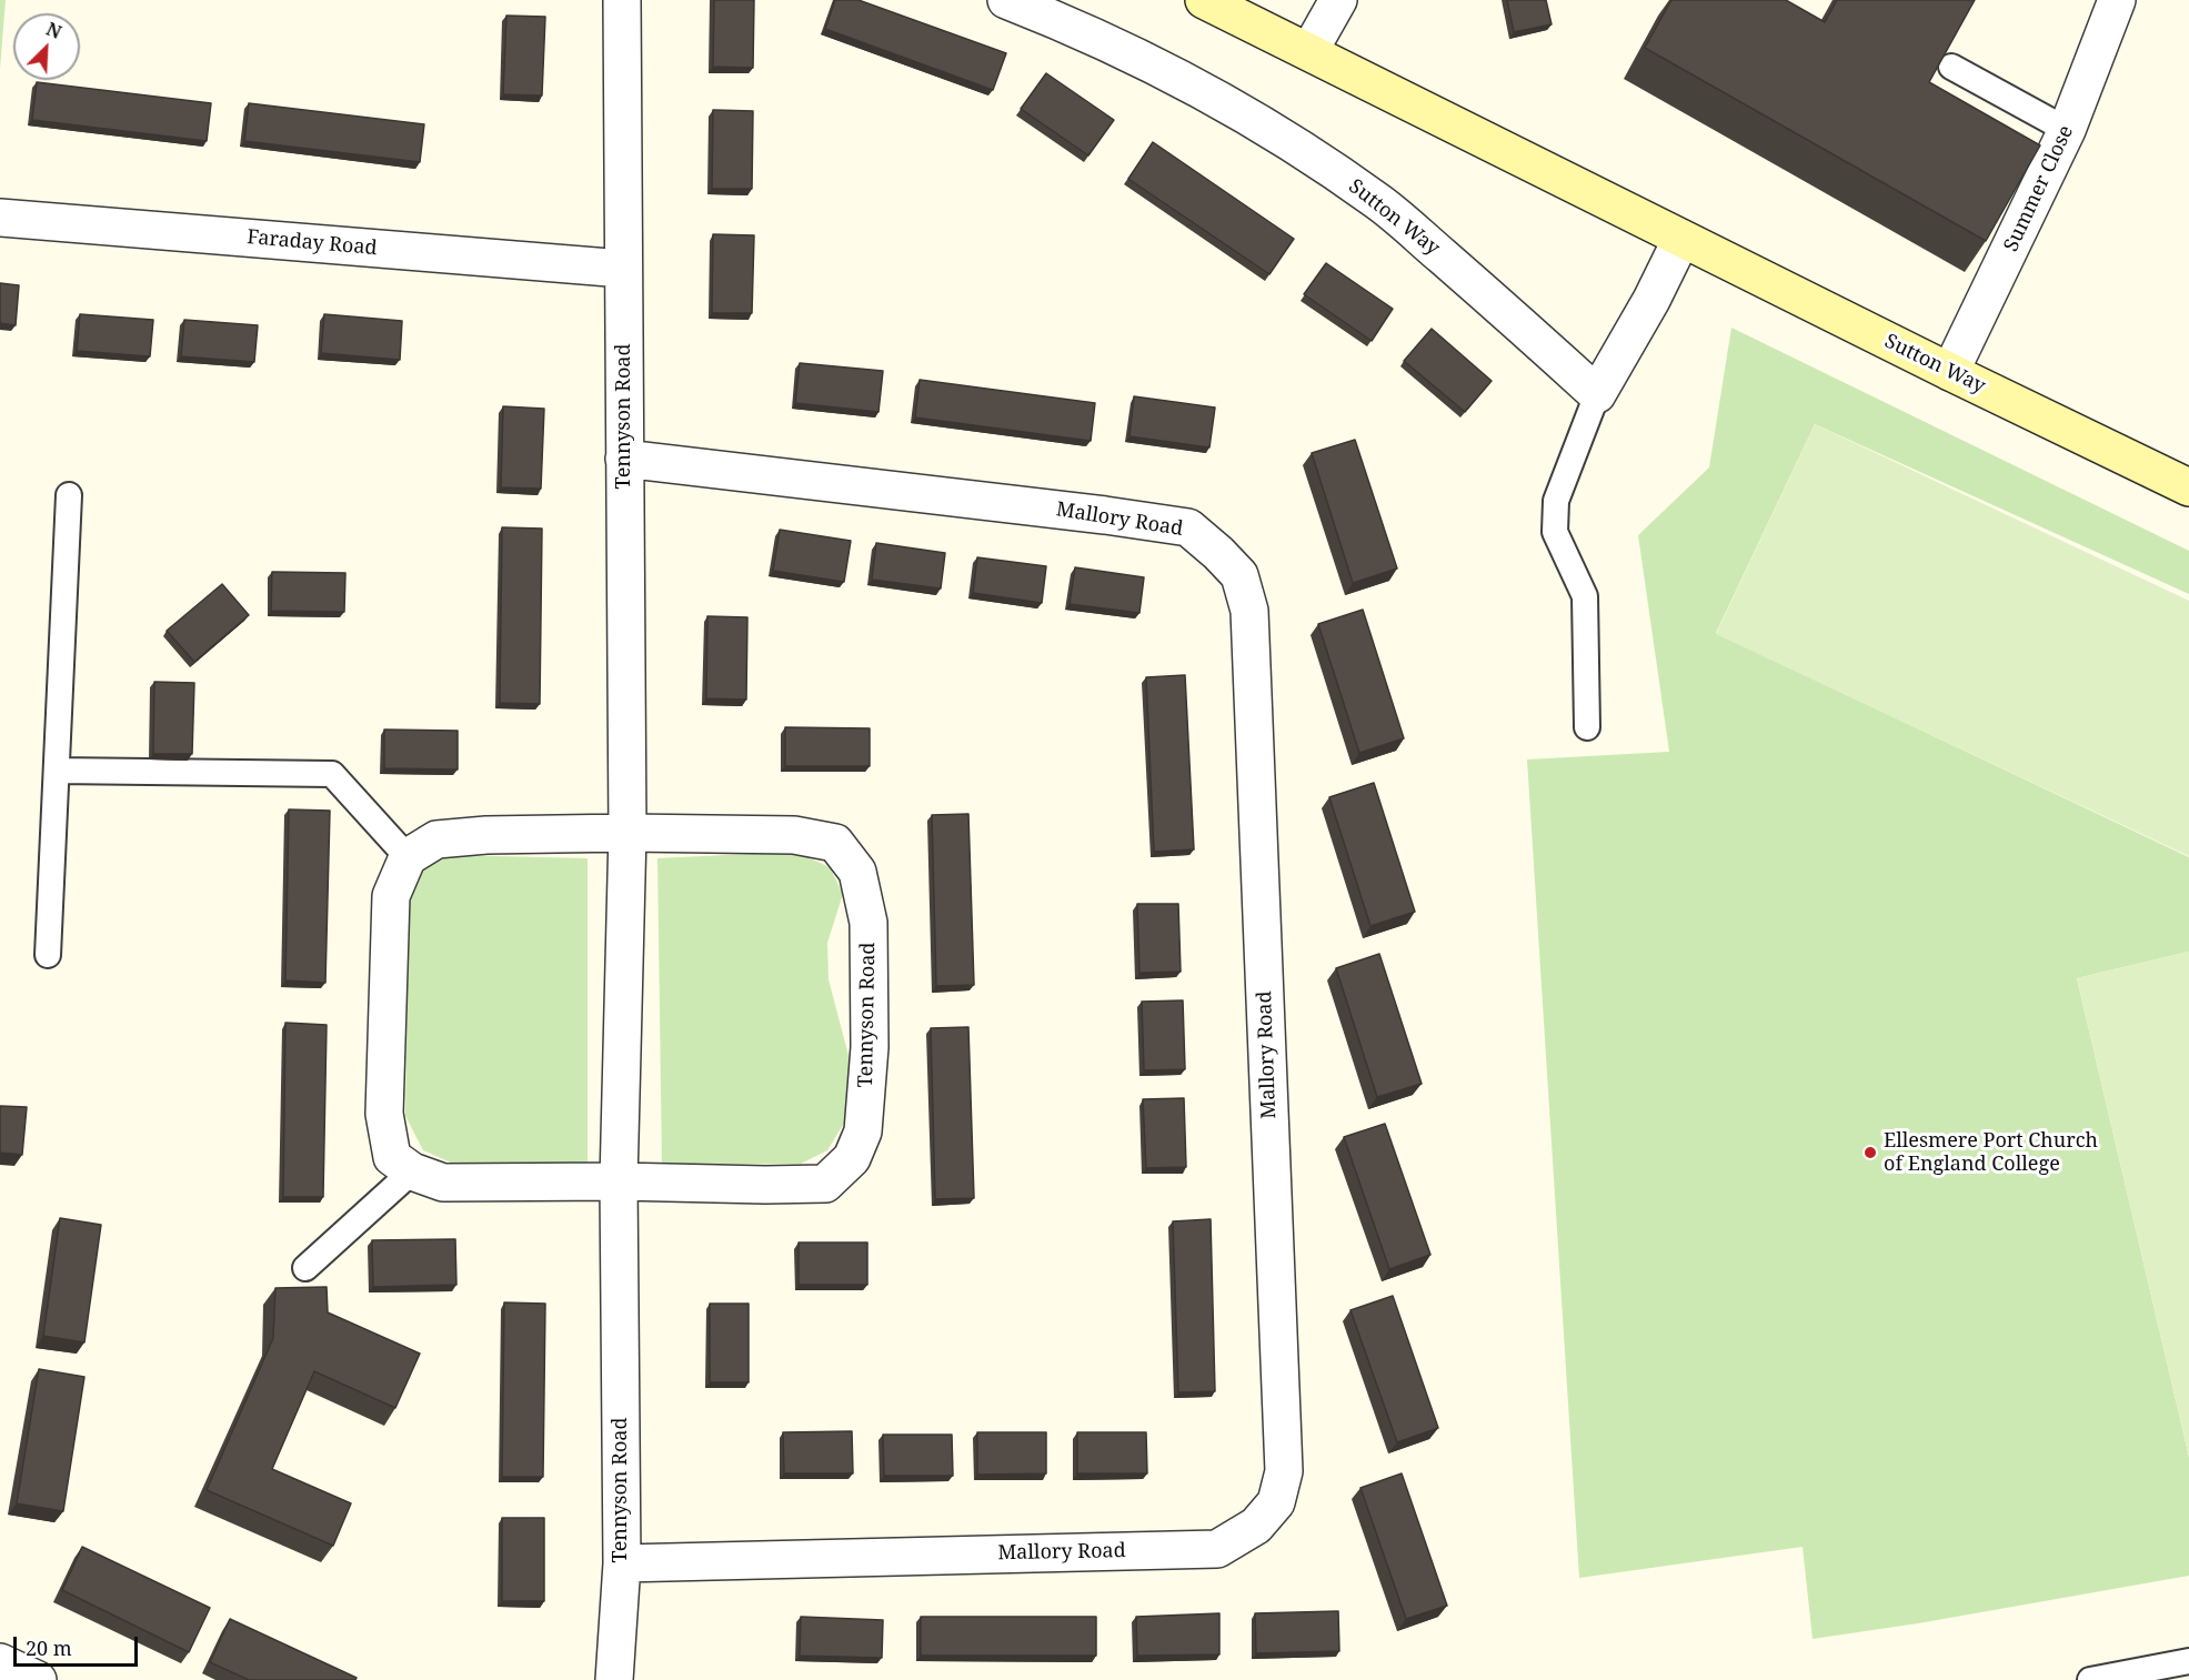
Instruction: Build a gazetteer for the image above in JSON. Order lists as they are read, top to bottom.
{
  "streets": {
    "main road": ["Sutton Way"],
    "street": [
      "Summer Close",
      "Faraday Road",
      "Tennyson Road",
      "Mallory Road"
    ]
  },
  "crossings": [
    ["Summer Close", "Sutton Way"],
    ["Faraday Road", "Tennyson Road"],
    ["Tennyson Road", "Mallory Road"]
  ],
  "places": ["Ellesmere Port Church of England College"],
  "scale_bar": "20 m",
  "north": "top right"
}
